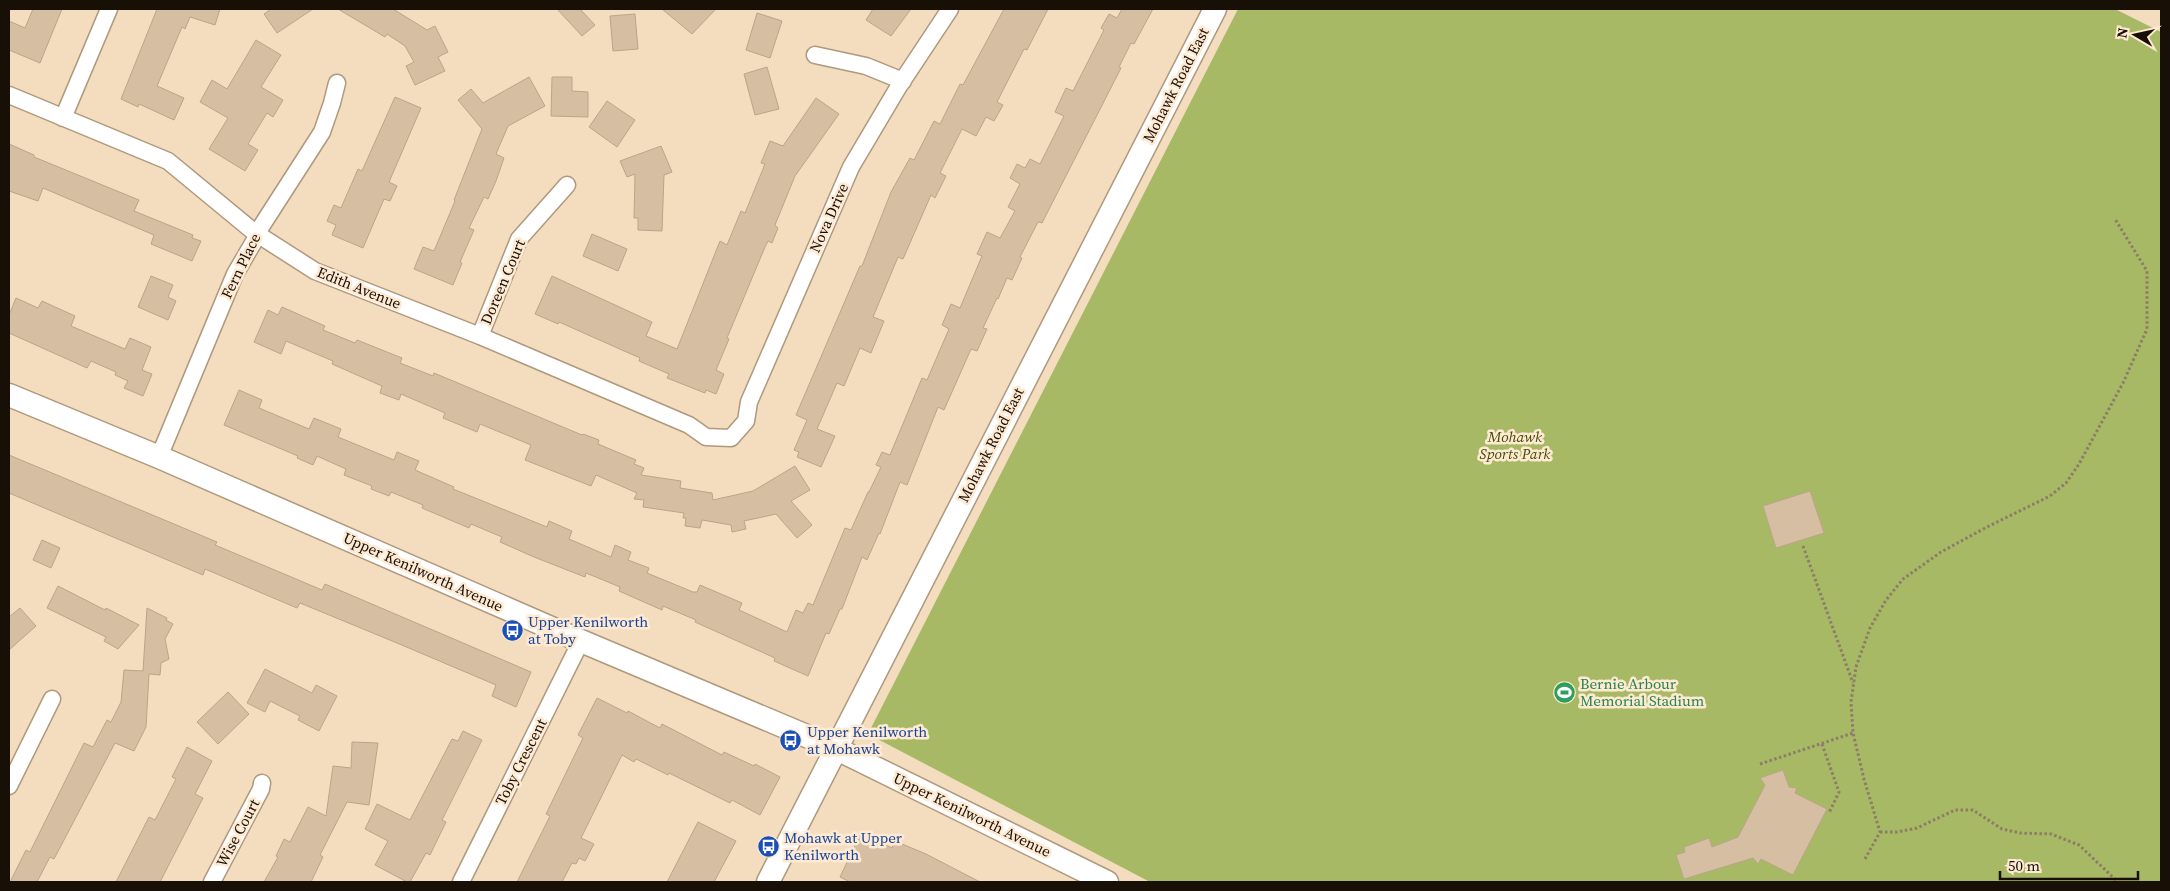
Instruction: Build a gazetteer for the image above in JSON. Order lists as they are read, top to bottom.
{
  "streets": {
    "street": [
      "Mohawk Road East",
      "Nova Drive",
      "Fern Place",
      "Doreen Court",
      "Edith Avenue",
      "Upper Kenilworth Avenue",
      "Toby Crescent",
      "Wise Court"
    ]
  },
  "crossings": [
    ["Mohawk Road East", "Upper Kenilworth Avenue"],
    ["Nova Drive", "Edith Avenue"],
    ["Fern Place", "Edith Avenue"],
    ["Fern Place", "Upper Kenilworth Avenue"],
    ["Doreen Court", "Edith Avenue"],
    ["Upper Kenilworth Avenue", "Toby Crescent"]
  ],
  "parks": ["Mohawk Sports Park"],
  "places": {
    "bus stop": ["Upper Kenilworth at Toby", "Upper Kenilworth at Mohawk", "Mohawk at Upper Kenilworth"],
    "sports": ["Bernie Arbour Memorial Stadium"]
  },
  "scale_bar": "50 m",
  "north": "left"
}
